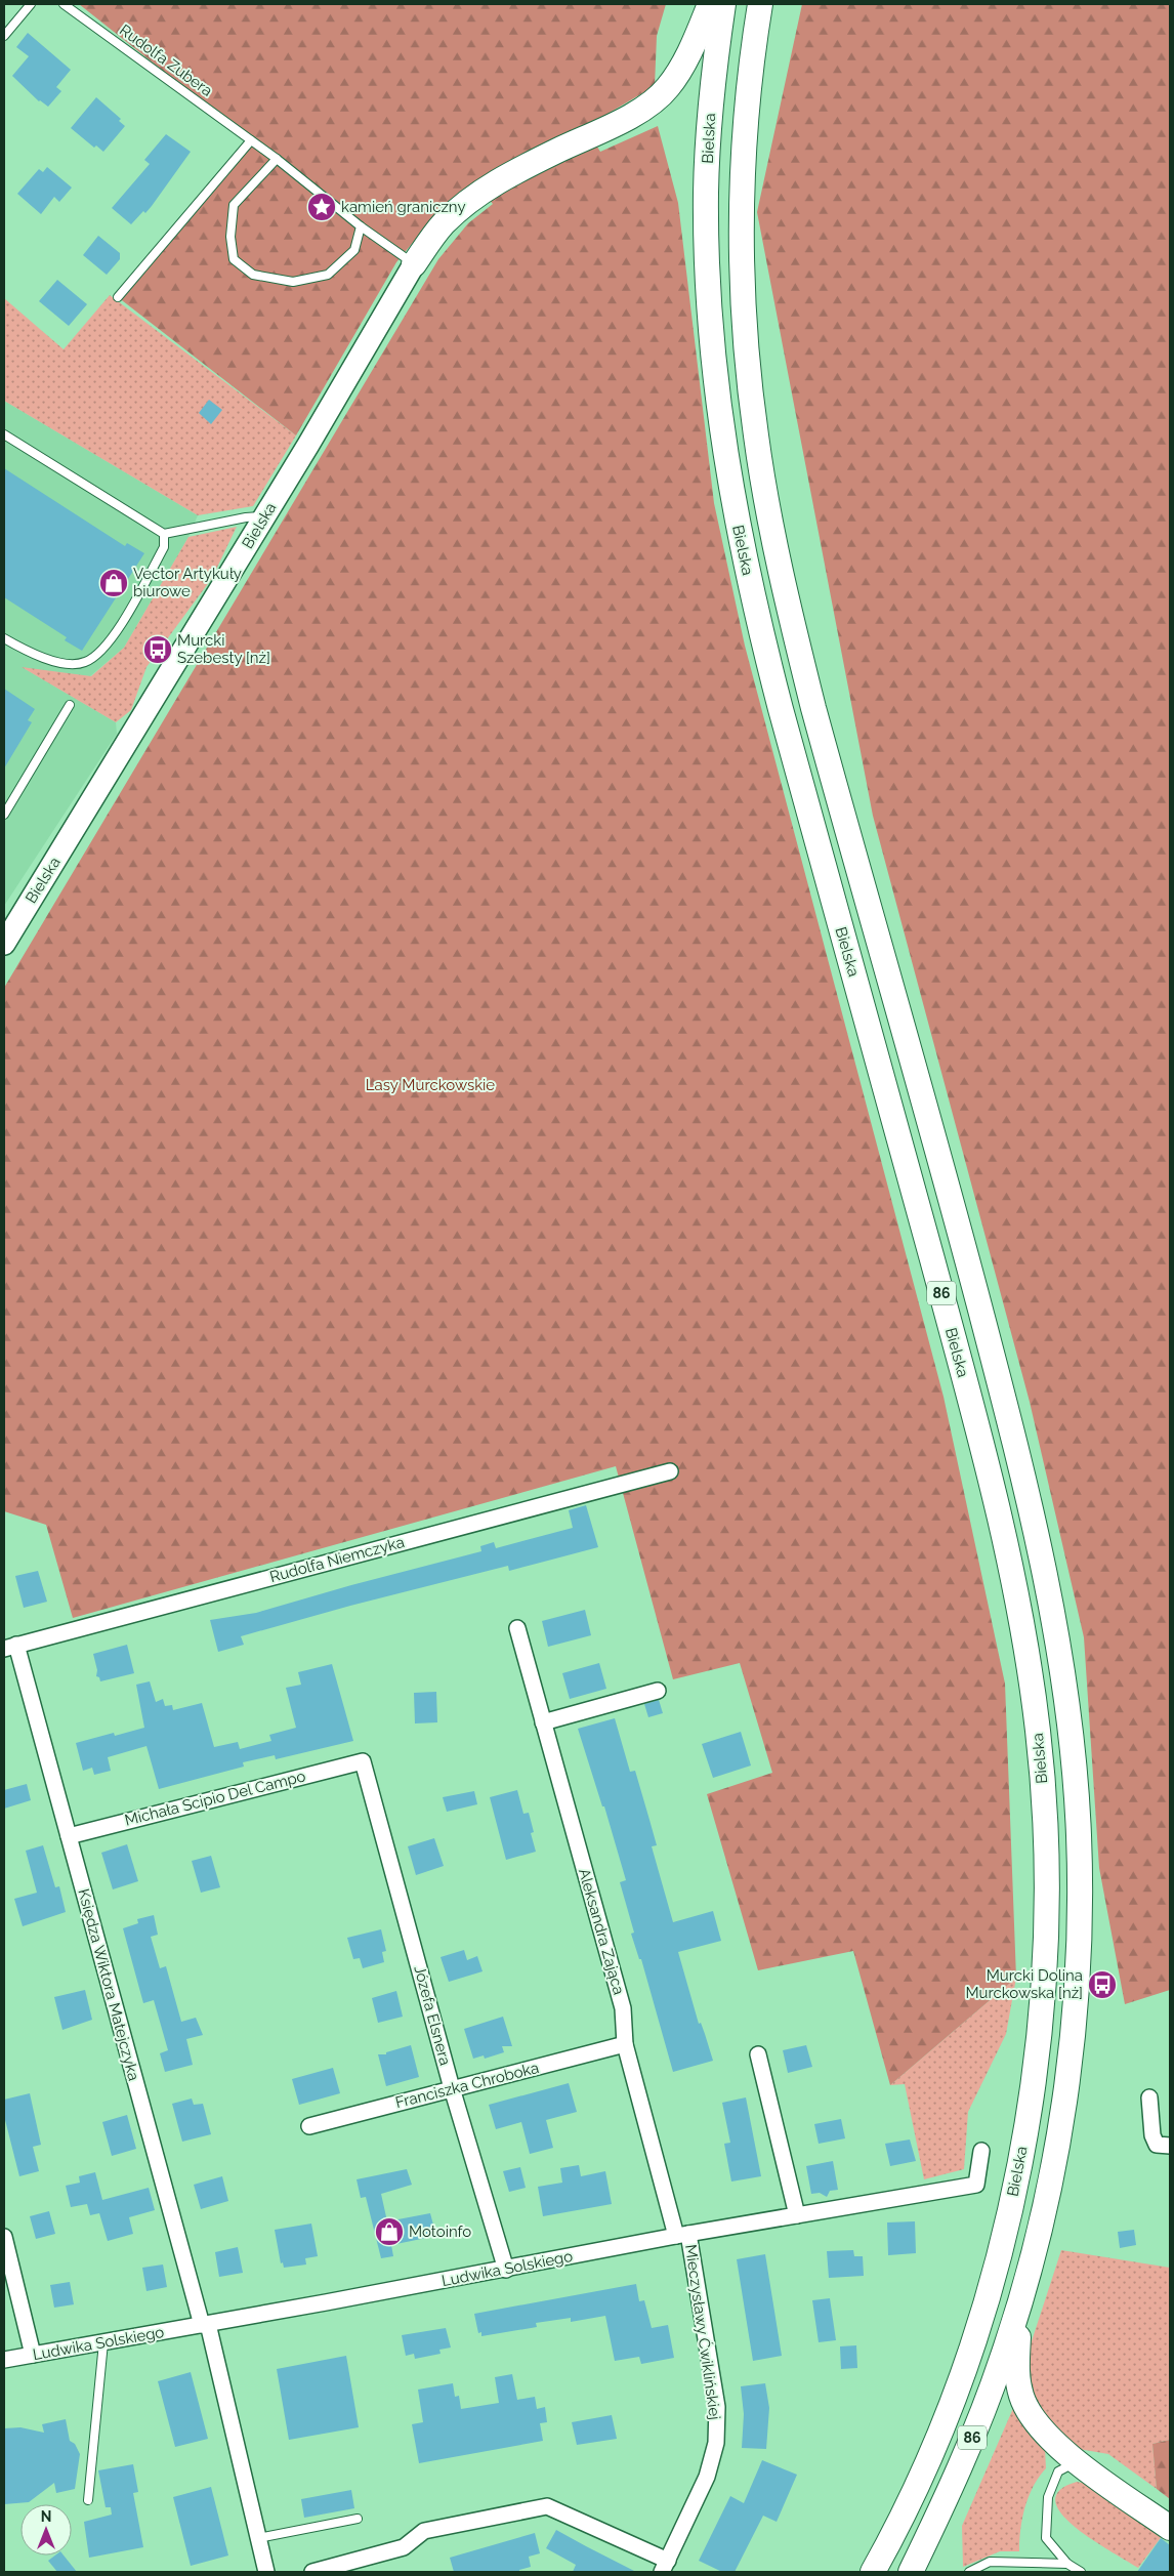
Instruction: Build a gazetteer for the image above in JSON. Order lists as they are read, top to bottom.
{
  "streets": {
    "main road": ["Bielska", "86"],
    "street": [
      "Rudolfa Niemczyka",
      "Michała Scipio Del Campo",
      "Aleksandra Zająca",
      "Księdza Wiktora Matejczyka",
      "Józefa Elsnera",
      "Franciszka Chroboka",
      "Ludwika Solskiego",
      "Mieczysławy Ćwiklińskiej"
    ],
    "lane": ["Rudolfa Zubera"]
  },
  "crossings": [
    ["Rudolfa Zubera", "Bielska"],
    ["Rudolfa Niemczyka", "Księdza Wiktora Matejczyka"],
    ["Michała Scipio Del Campo", "Księdza Wiktora Matejczyka"],
    ["Michała Scipio Del Campo", "Józefa Elsnera"],
    ["Aleksandra Zająca", "Franciszka Chroboka"],
    ["Aleksandra Zająca", "Ludwika Solskiego"],
    ["Aleksandra Zająca", "Mieczysławy Ćwiklińskiej"],
    ["Księdza Wiktora Matejczyka", "Ludwika Solskiego"],
    ["Józefa Elsnera", "Franciszka Chroboka"],
    ["Józefa Elsnera", "Ludwika Solskiego"],
    ["Ludwika Solskiego", "Mieczysławy Ćwiklińskiej"]
  ],
  "parks": ["Lasy Murckowskie"],
  "places": {
    "place": ["kamień graniczny"],
    "shop": ["Vector Artykuły biurowe", "Motoinfo"],
    "bus stop": ["Murcki Szebesty [nż]", "Murcki Dolina Murckowska [nż]"]
  },
  "north": "top"
}
